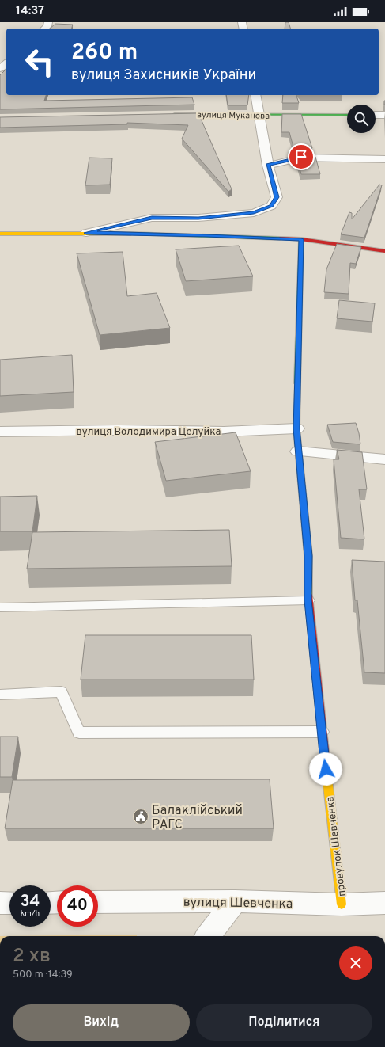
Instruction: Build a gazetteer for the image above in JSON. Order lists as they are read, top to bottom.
{
  "streets": {
    "street": [
      "вулиця Муканова",
      "вулиця Володимира Целуйка",
      "провулок Шевченка",
      "вулиця Шевченка"
    ]
  },
  "crossings": [
    ["вулиця Володимира Целуйка", "провулок Шевченка"],
    ["провулок Шевченка", "вулиця Шевченка"]
  ],
  "places": {
    "public building": ["Балаклійський РАГС"]
  },
  "page": {
    "status": "14:37",
    "turn": ["260 m", "вулиця Захисників України"],
    "speed": "34 km/h",
    "limit": "40",
    "heading": ["2 хв", "500 m · 14:39"],
    "buttons": ["Вихід", "Поділитися"]
  }
}
